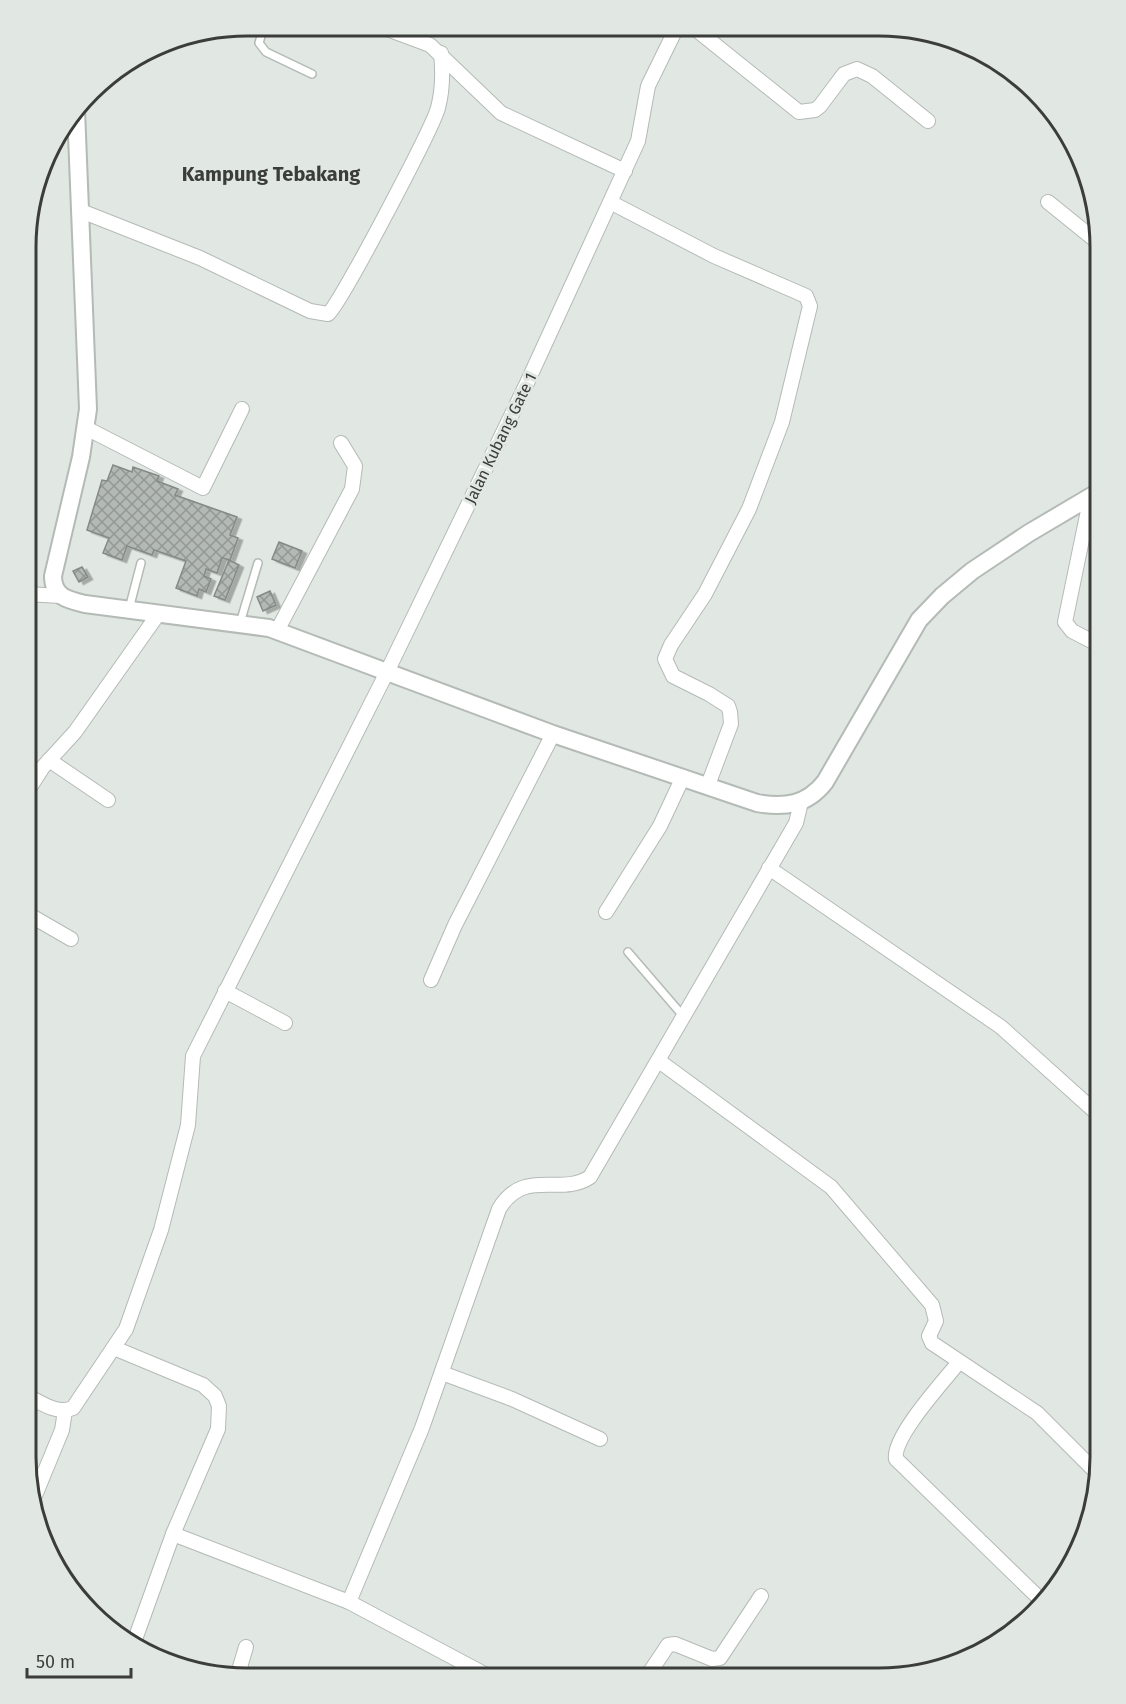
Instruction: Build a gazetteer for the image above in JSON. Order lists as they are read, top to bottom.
{
  "streets": {
    "street": ["Jalan Kubang Gate 1"]
  },
  "districts": ["Kampung Tebakang"],
  "scale_bar": "50 m"
}
